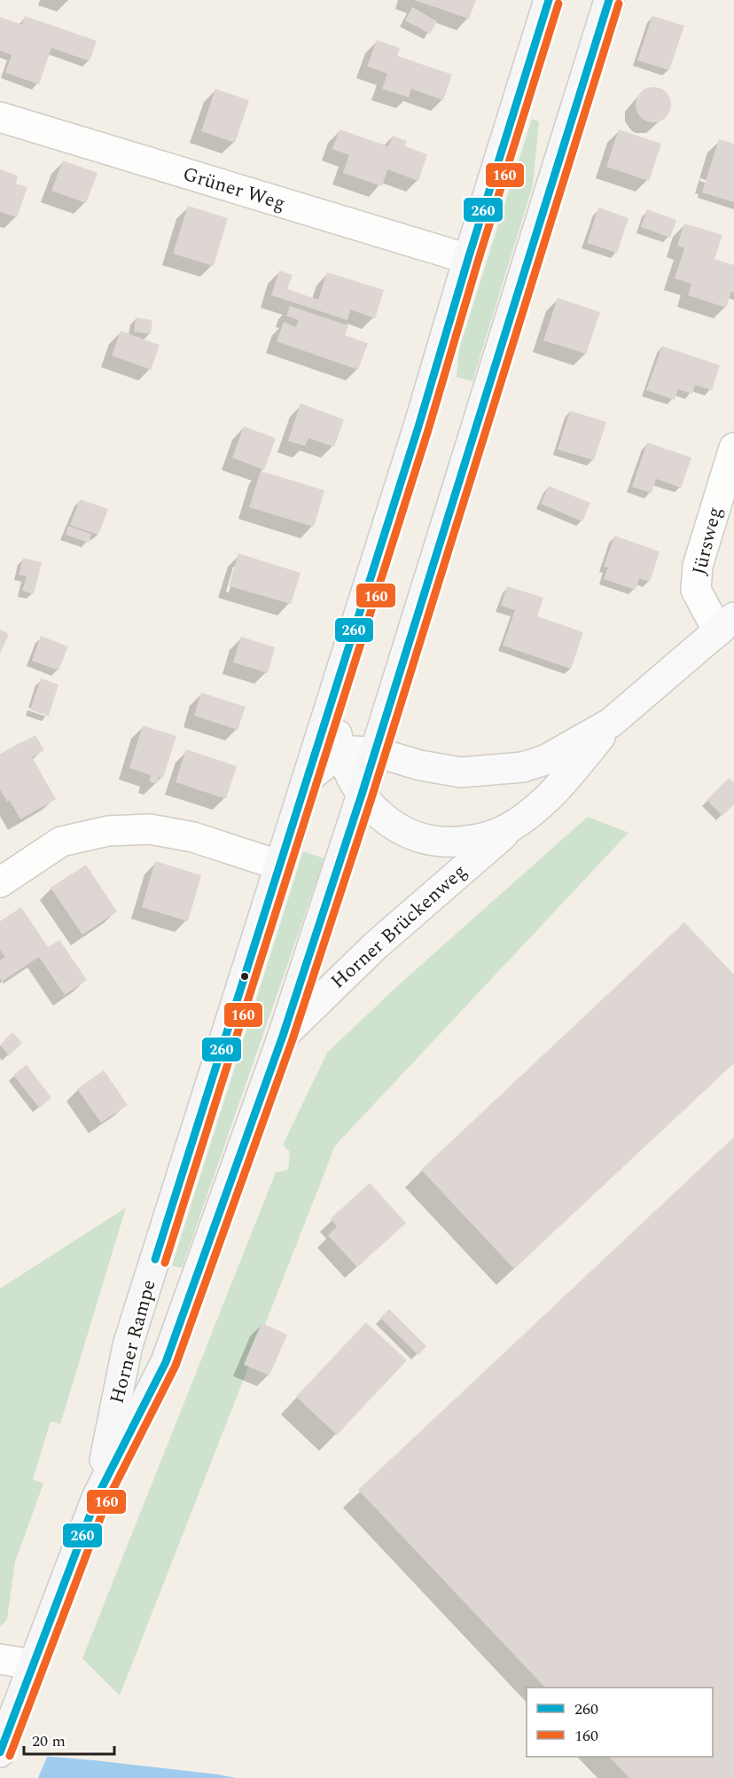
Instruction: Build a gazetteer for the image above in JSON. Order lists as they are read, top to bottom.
{
  "streets": {
    "main road": ["Horner Rampe"],
    "street": ["Grüner Weg", "Jürsweg", "Horner Brückenweg"]
  },
  "crossings": [
    ["Grüner Weg", "Horner Rampe"],
    ["Jürsweg", "Horner Brückenweg"],
    ["Horner Brückenweg", "Horner Rampe"]
  ],
  "lines": ["transit line 260", "transit line 160"],
  "legend": ["260", "160"],
  "scale_bar": "20 m"
}
